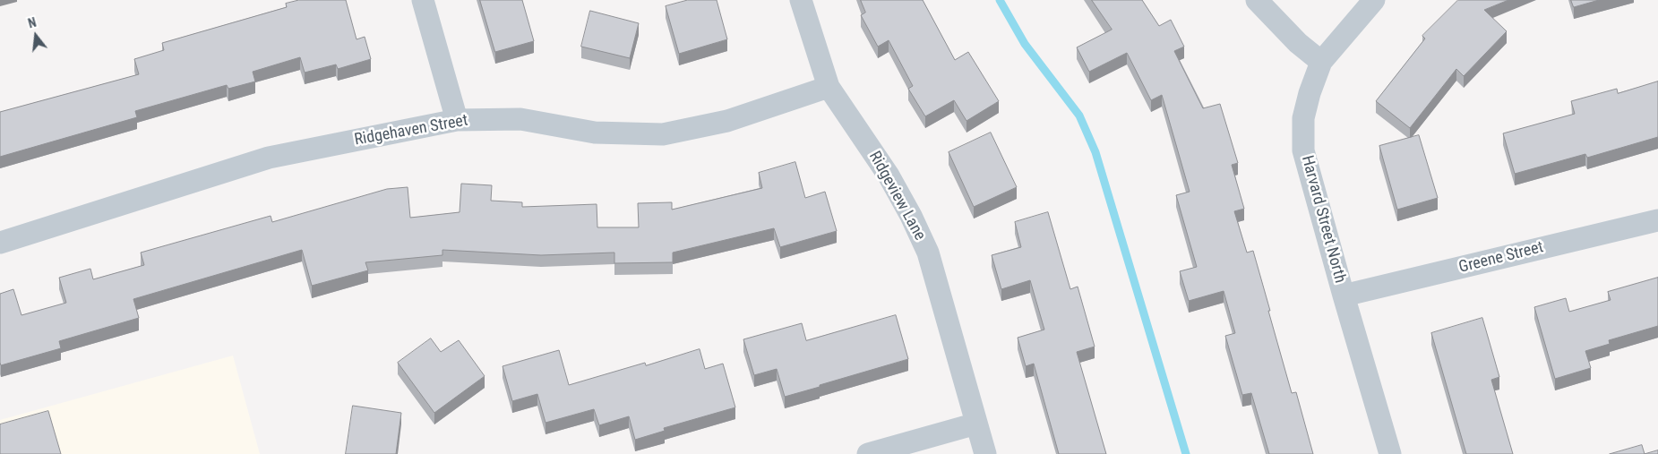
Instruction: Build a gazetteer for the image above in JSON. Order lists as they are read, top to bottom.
{
  "streets": {
    "street": [
      "Ridgehaven Street",
      "Ridgeview Lane",
      "Harvard Street North",
      "Greene Street"
    ]
  },
  "crossings": [
    ["Ridgehaven Street", "Ridgeview Lane"],
    ["Harvard Street North", "Greene Street"]
  ],
  "north": "top"
}
